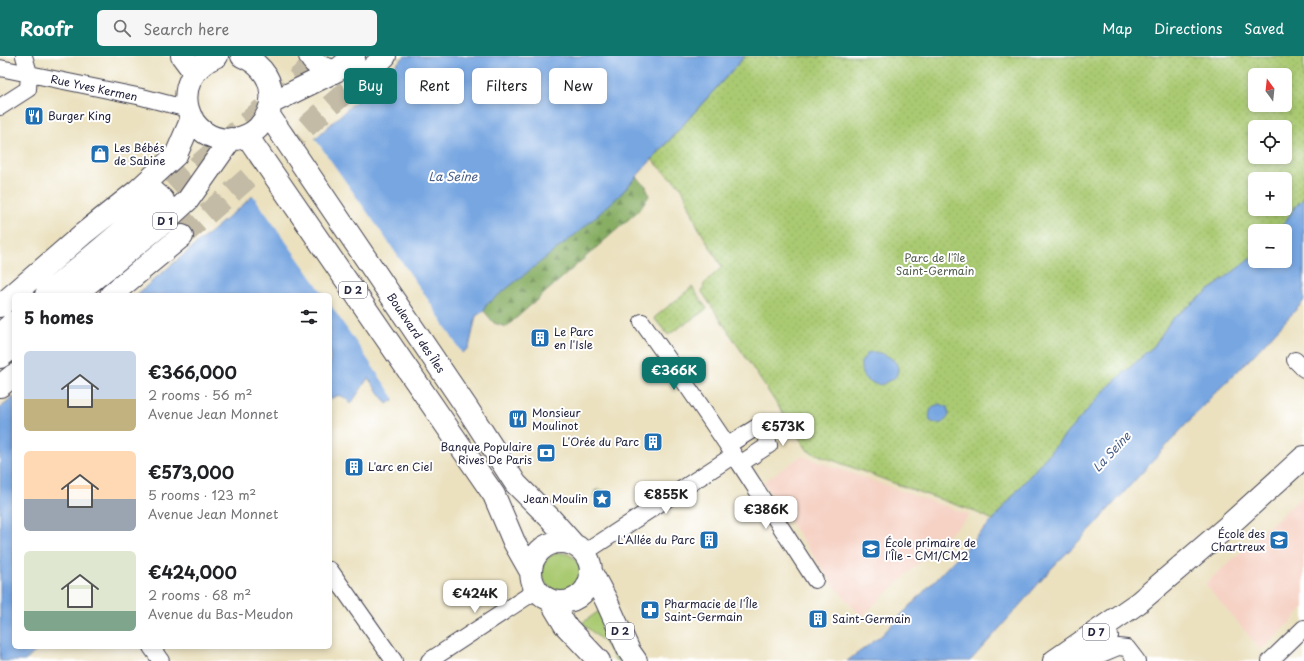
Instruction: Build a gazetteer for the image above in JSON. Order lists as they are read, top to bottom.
{
  "streets": {
    "main road": [
      "D 1",
      "D 2",
      "Boulevard des Îles",
      "D 7"
    ],
    "street": ["Rue Yves Kermen"]
  },
  "crossings": [
    ["Rue Yves Kermen", "D 1"],
    ["D 1", "D 2"],
    ["D 2", "Boulevard des Îles"]
  ],
  "water": ["La Seine"],
  "parks": ["Parc de l'île Saint-Germain"],
  "places": {
    "restaurant": ["Burger King", "Monsieur Moulinot"],
    "shop": ["Les Bébés de Sabine"],
    "building": [
      "Le Parc en l'Isle",
      "L'Orée du Parc",
      "L'arc en Ciel",
      "L'Allée du Parc",
      "Saint-Germain"
    ],
    "bank": ["Banque Populaire Rives De Paris"],
    "place": ["Jean Moulin"],
    "school or university": ["École des Chartreux", "École primaire de l'Île - CM1/CM2"],
    "pharmacy": ["Pharmacie de l'Île Saint-Germain"]
  },
  "north": "top",
  "page": {
    "header": "Roofr",
    "search": "Search here",
    "nav": ["Map", "Directions", "Saved"],
    "map_buttons": ["+", "−"],
    "chip": [
      "Buy",
      "Rent",
      "Filters",
      "New"
    ],
    "heading": "5 homes",
    "list": [
      {
        "name": "€366,000",
        "note": "2 rooms · 56 m² · Avenue Jean Monnet"
      },
      {
        "name": "€573,000",
        "note": "5 rooms · 123 m² · Avenue Jean Monnet"
      },
      {
        "name": "€424,000",
        "note": "2 rooms · 68 m² · Avenue du Bas-Meudon"
      }
    ],
    "price": [
      "€366K",
      "€573K",
      "€855K",
      "€386K",
      "€424K"
    ]
  }
}
